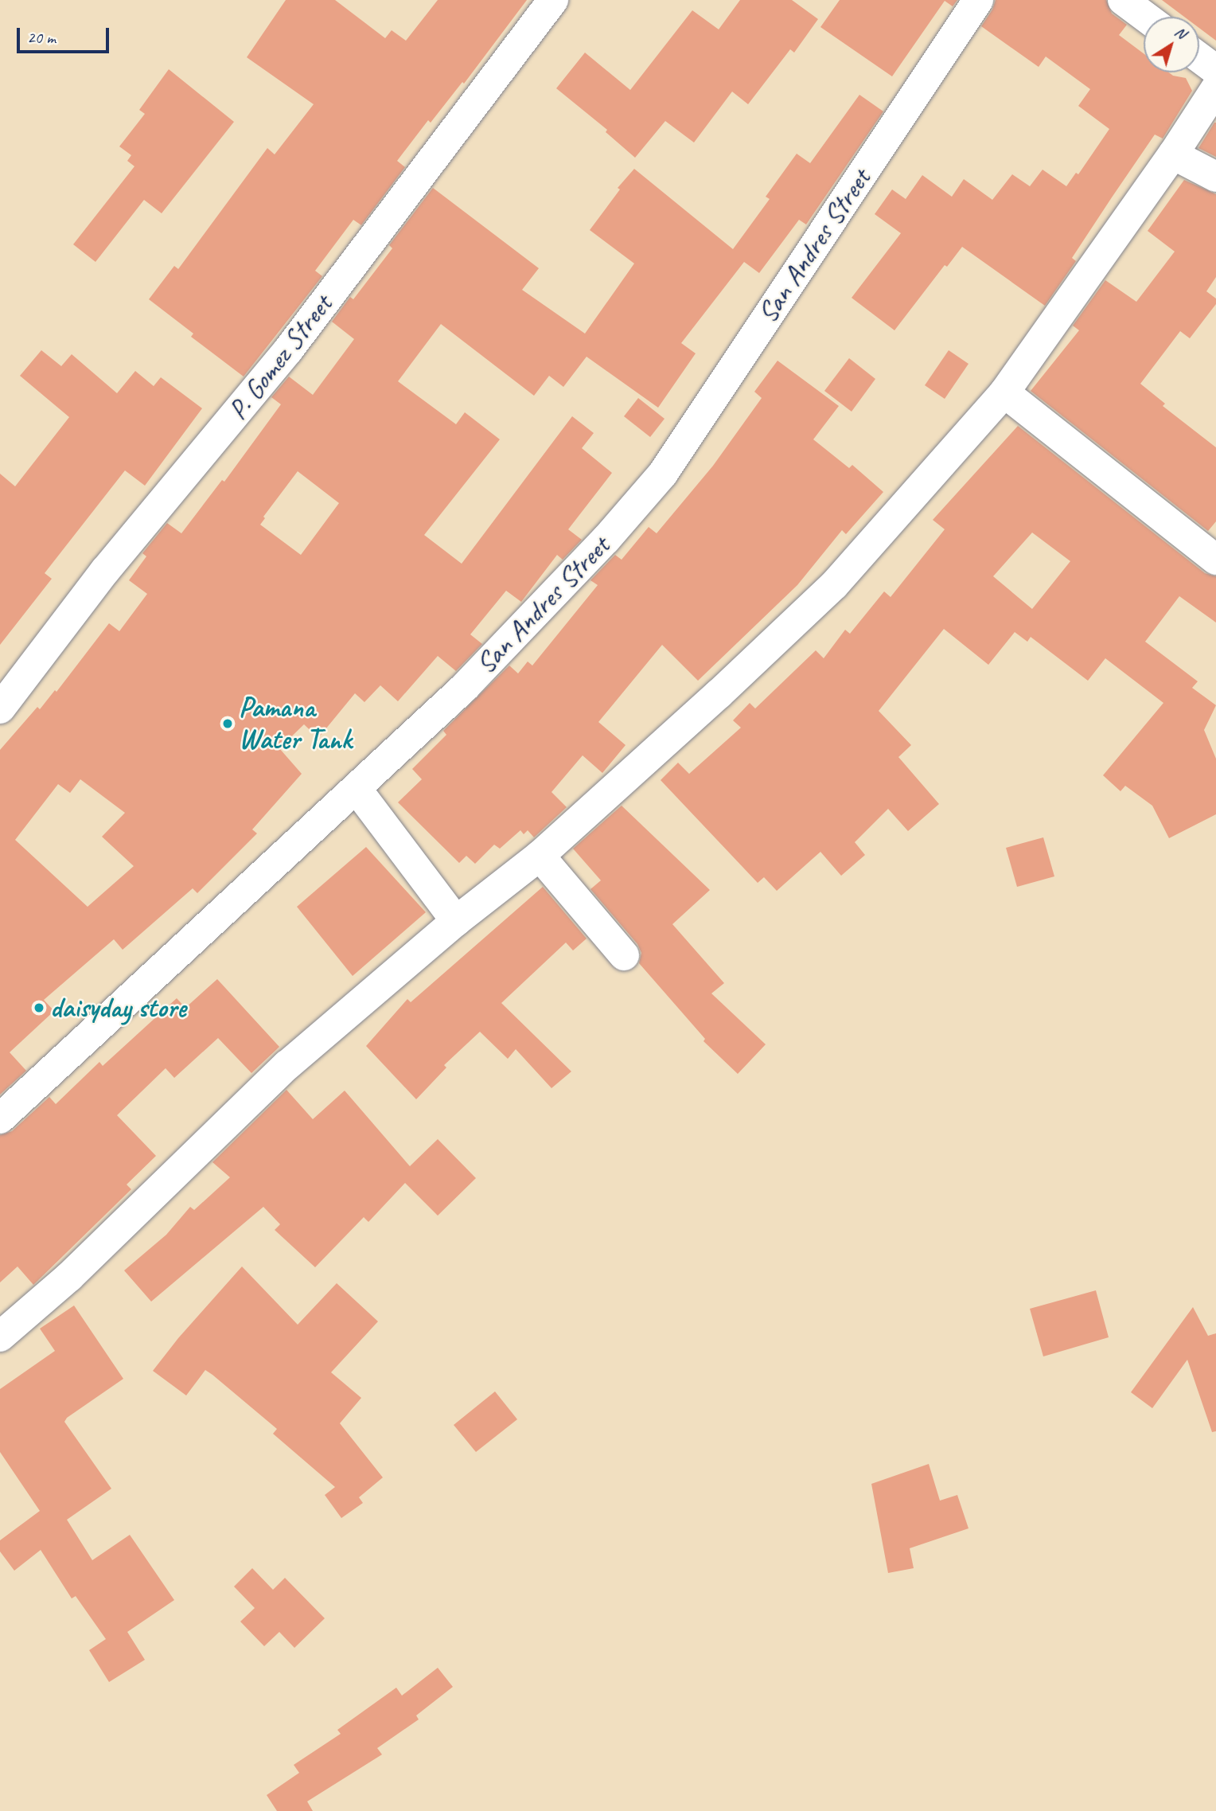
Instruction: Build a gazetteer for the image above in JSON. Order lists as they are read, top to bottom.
{
  "streets": {
    "street": ["San Andres Street", "P. Gomez Street"]
  },
  "places": ["Pamana Water Tank", "daisyday store"],
  "scale_bar": "20 m",
  "north": "top right"
}
